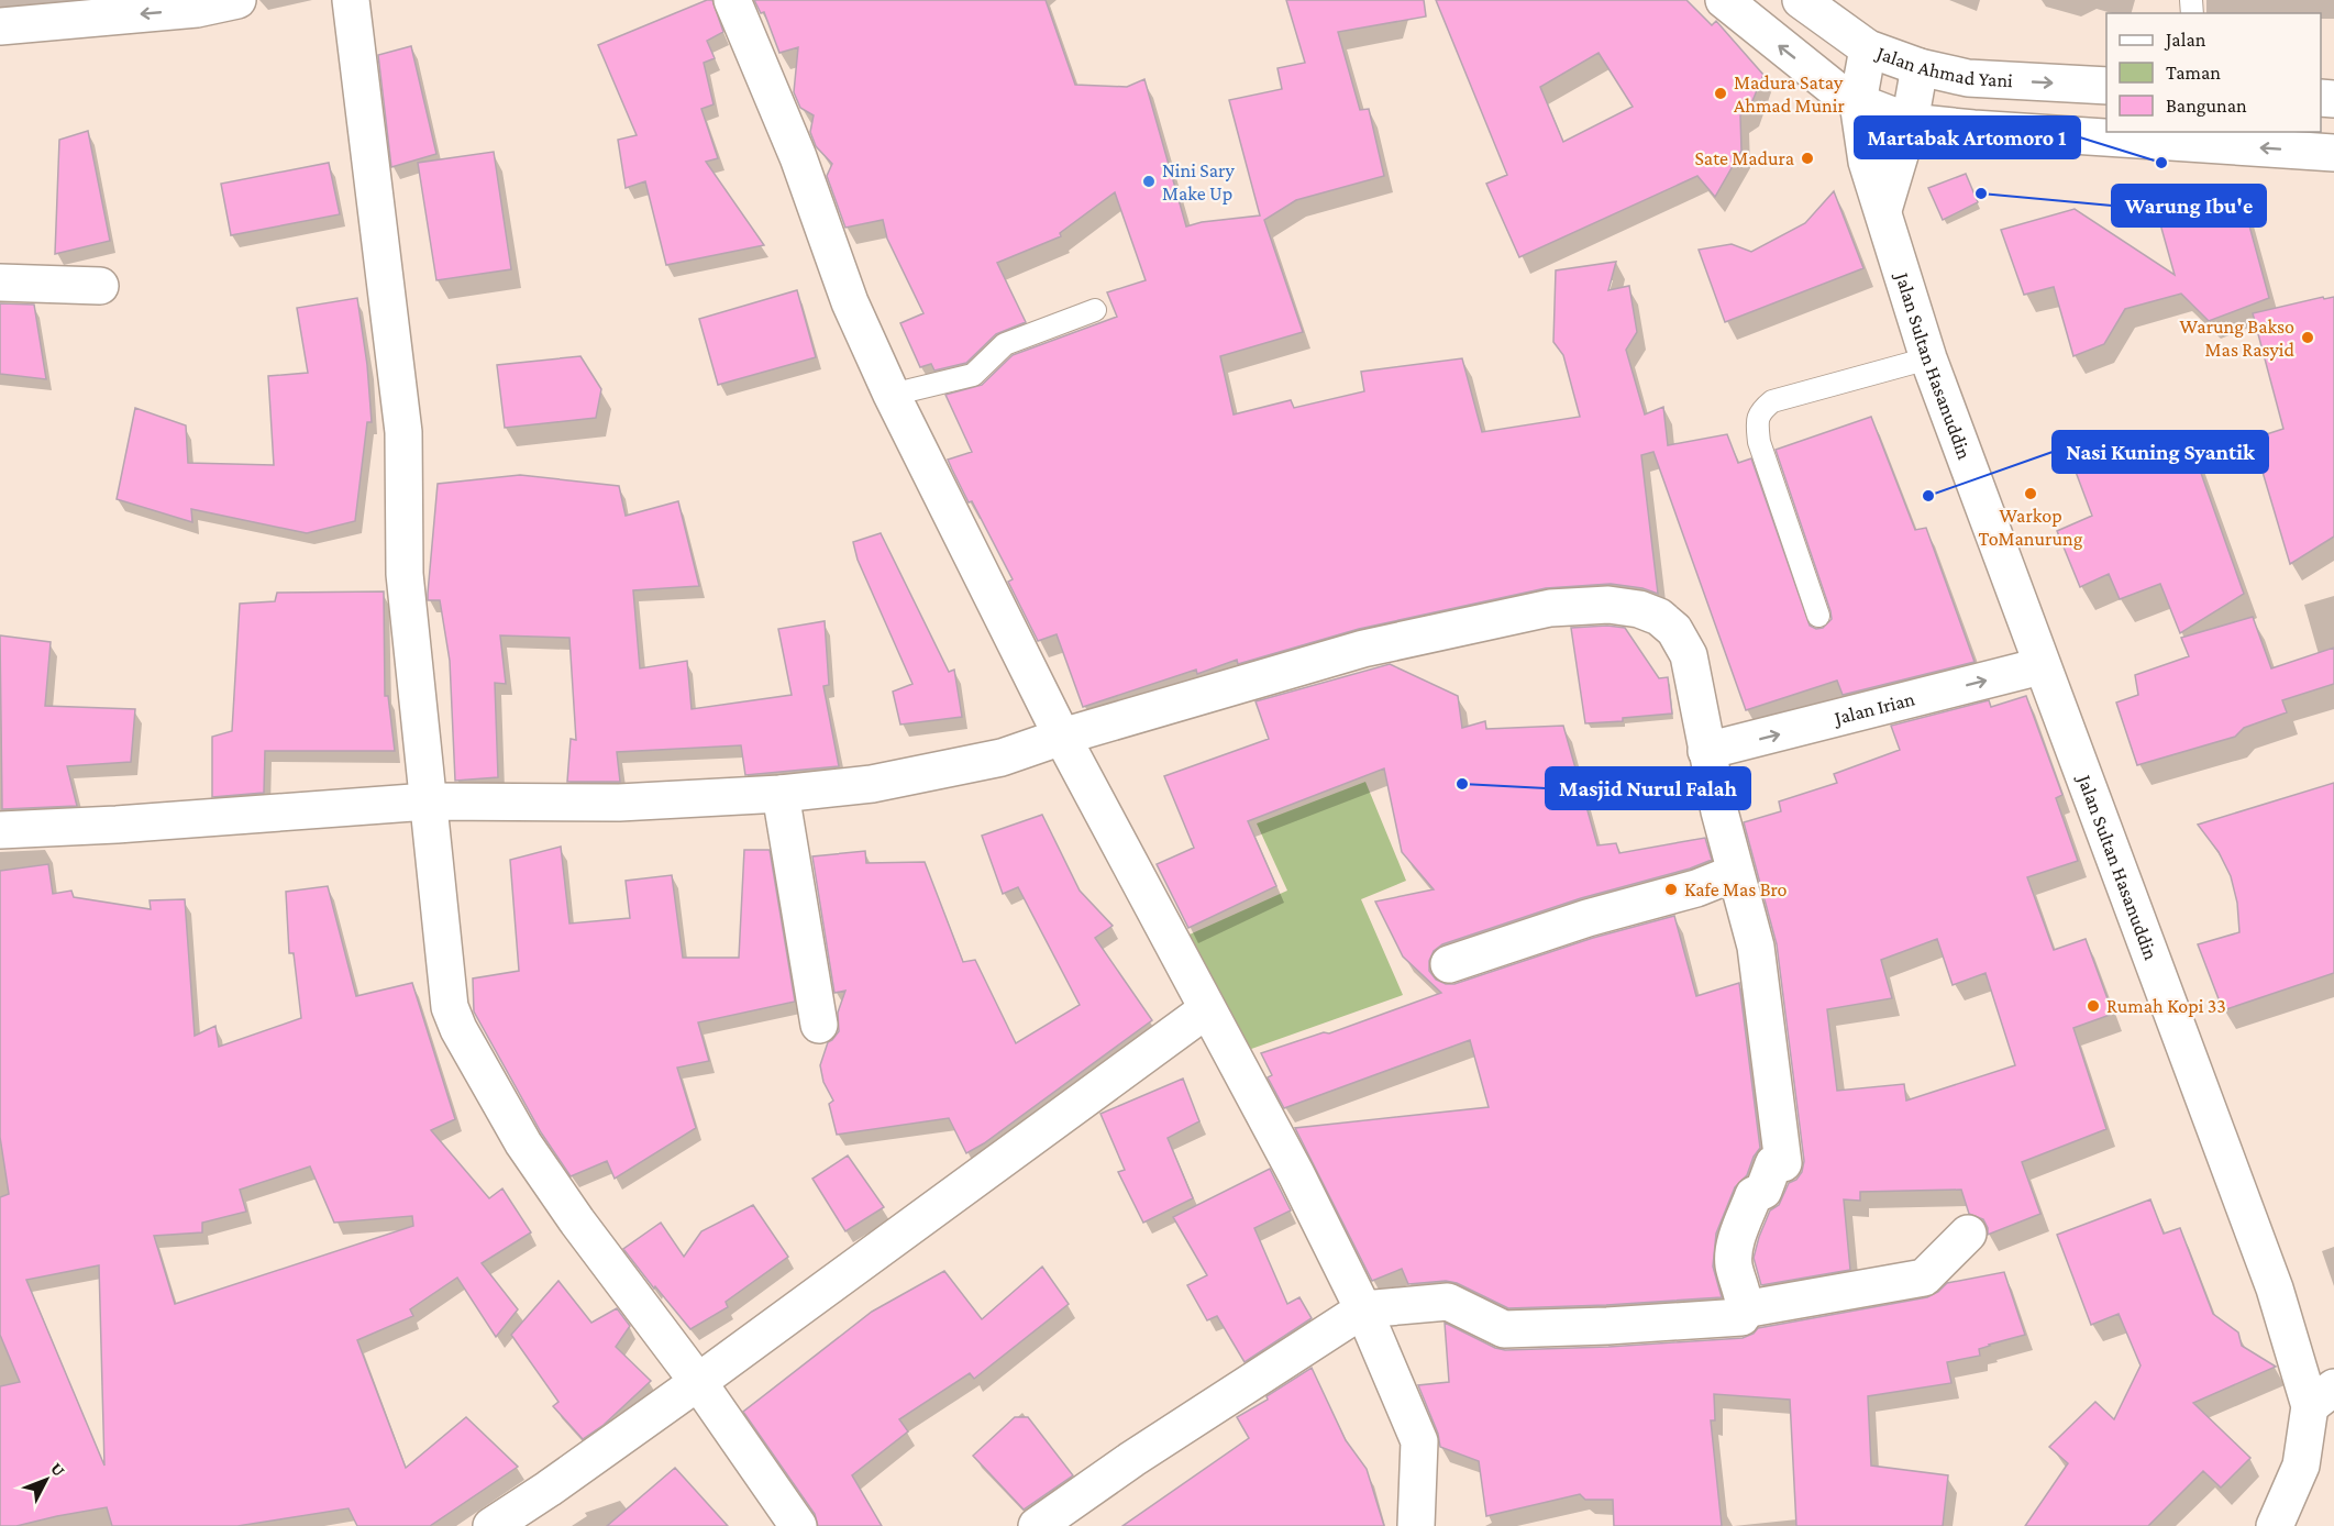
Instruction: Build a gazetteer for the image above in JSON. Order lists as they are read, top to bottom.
{
  "streets": {
    "street": ["Jalan Ahmad Yani", "Jalan Sultan Hasanuddin", "Jalan Irian"]
  },
  "crossings": [
    ["Jalan Ahmad Yani", "Jalan Sultan Hasanuddin"],
    ["Jalan Sultan Hasanuddin", "Jalan Irian"]
  ],
  "one_way": ["Jalan Irian"],
  "places": [
    "Madura Satay Ahmad Munir",
    "Sate Madura",
    "Martabak Artomoro 1",
    "Nini Sary Make Up",
    "Warung Ibu'e",
    "Warung Bakso Mas Rasyid",
    "Warkop ToManurung",
    "Nasi Kuning Syantik",
    "Masjid Nurul Falah",
    "Kafe Mas Bro",
    "Rumah Kopi 33"
  ],
  "legend": ["Jalan", "Taman", "Bangunan"],
  "north": "top right"
}
